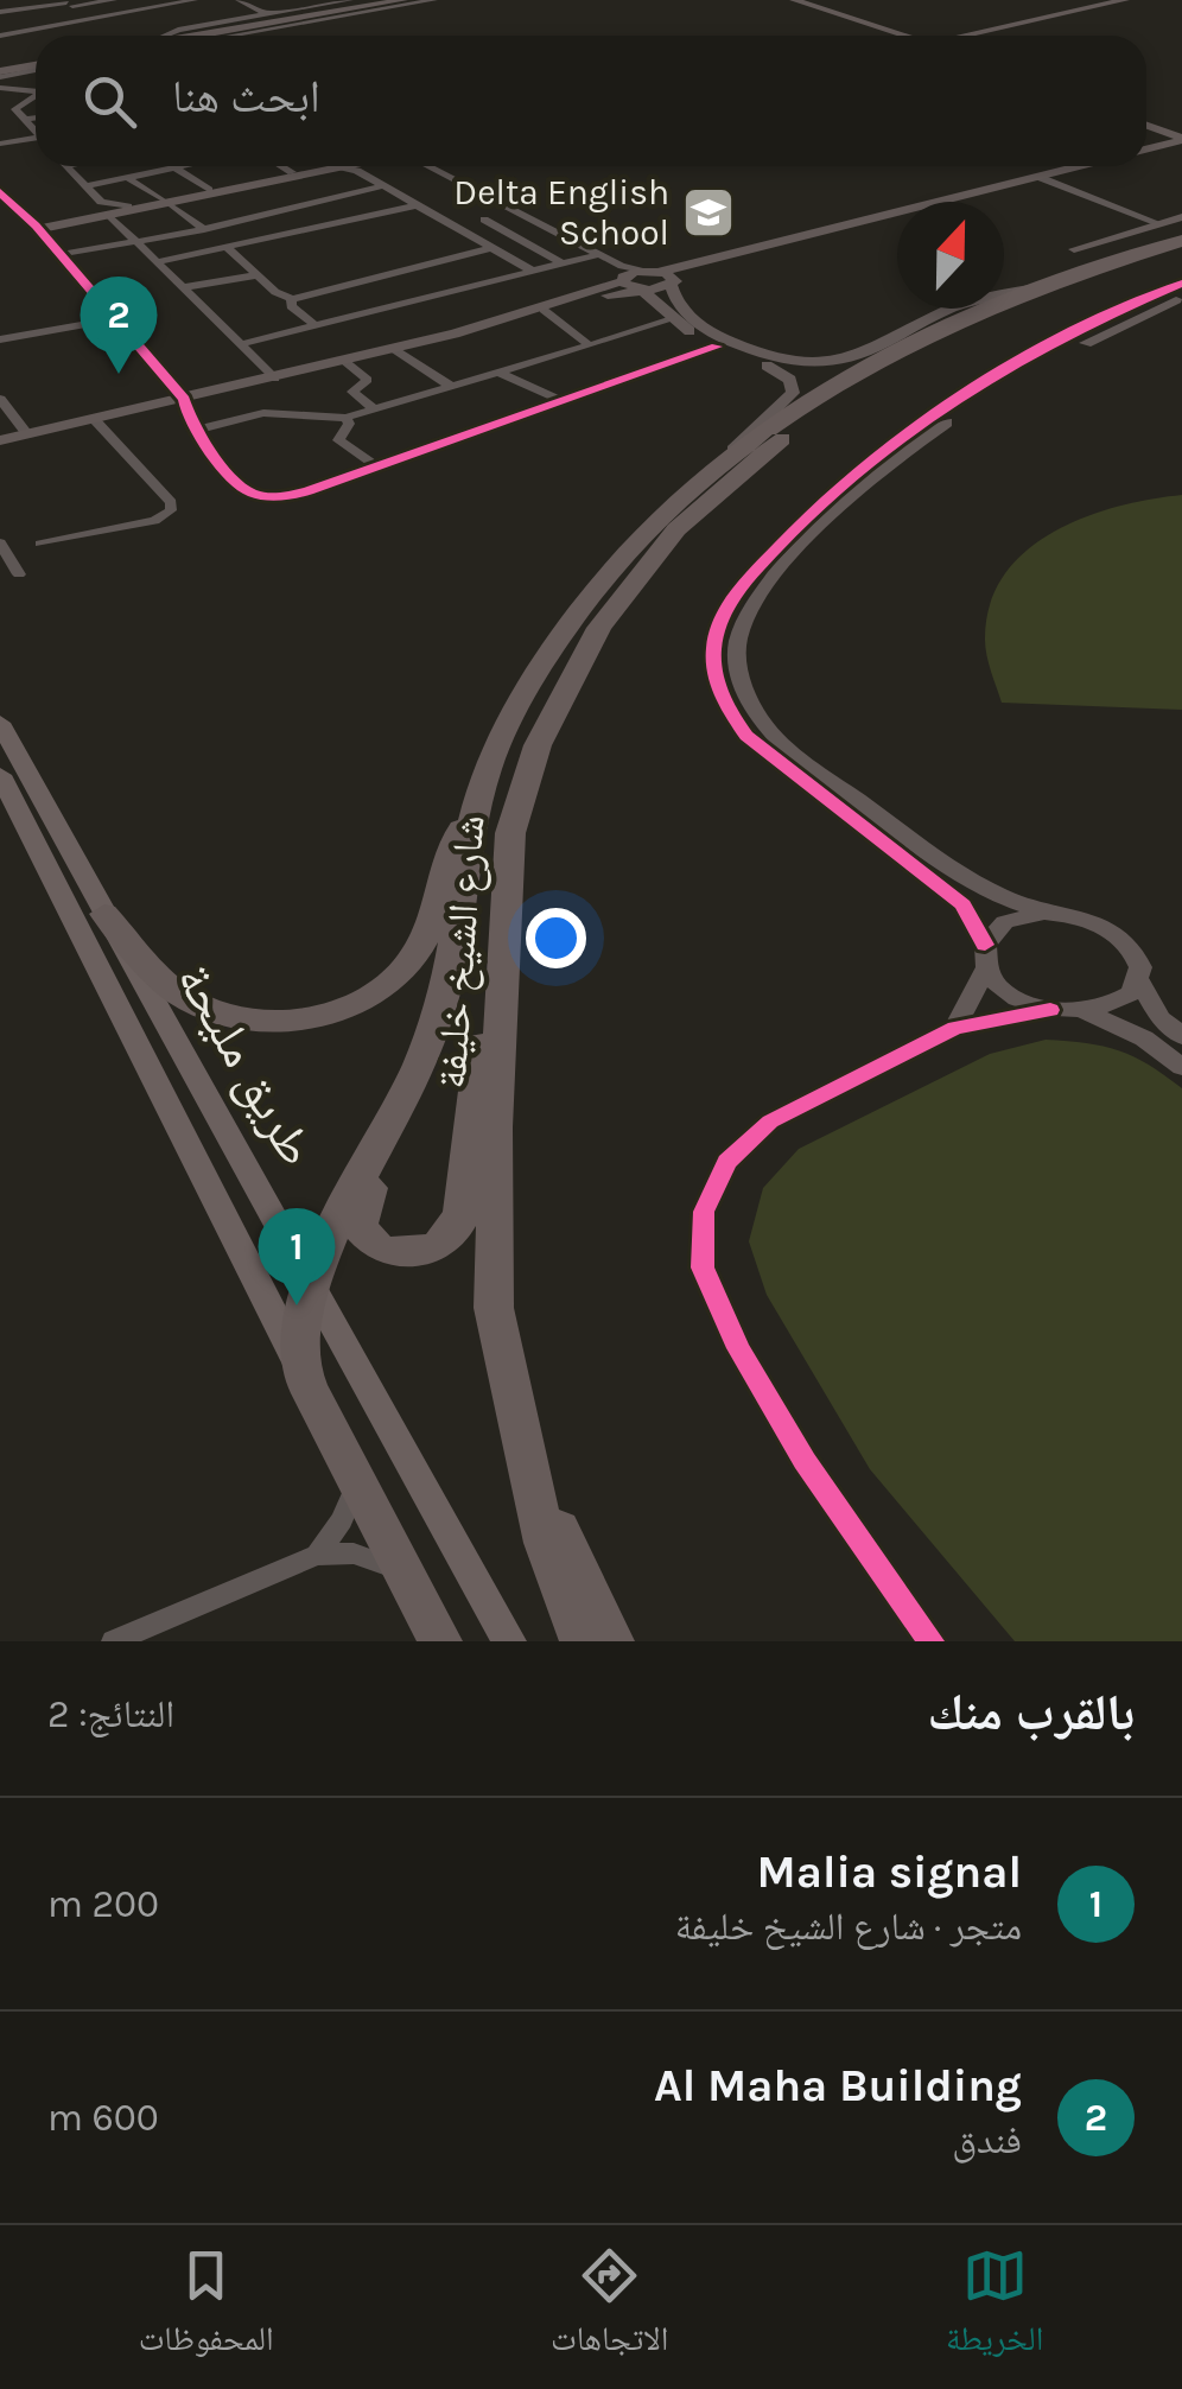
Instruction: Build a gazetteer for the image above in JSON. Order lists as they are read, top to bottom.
{
  "streets": {
    "highway": ["شارع الشيخ خليفة"],
    "main road": ["طريق مليحة"]
  },
  "crossings": [
    ["شارع الشيخ خليفة", "طريق مليحة"]
  ],
  "places": {
    "school or university": ["Delta English School"]
  },
  "north": "top",
  "page": {
    "search": "ابحث هنا",
    "pins": ["2", "1"],
    "heading": ["بالقرب منك", "النتائج: 2"],
    "list": [
      {
        "mark": "1",
        "name": "Malia signal",
        "note": "متجر · شارع الشيخ خليفة",
        "value": "200 m"
      },
      {
        "mark": "2",
        "name": "Al Maha Building",
        "note": "فندق",
        "value": "600 m"
      }
    ],
    "nav": ["الخريطة", "الاتجاهات", "المحفوظات"]
  }
}
